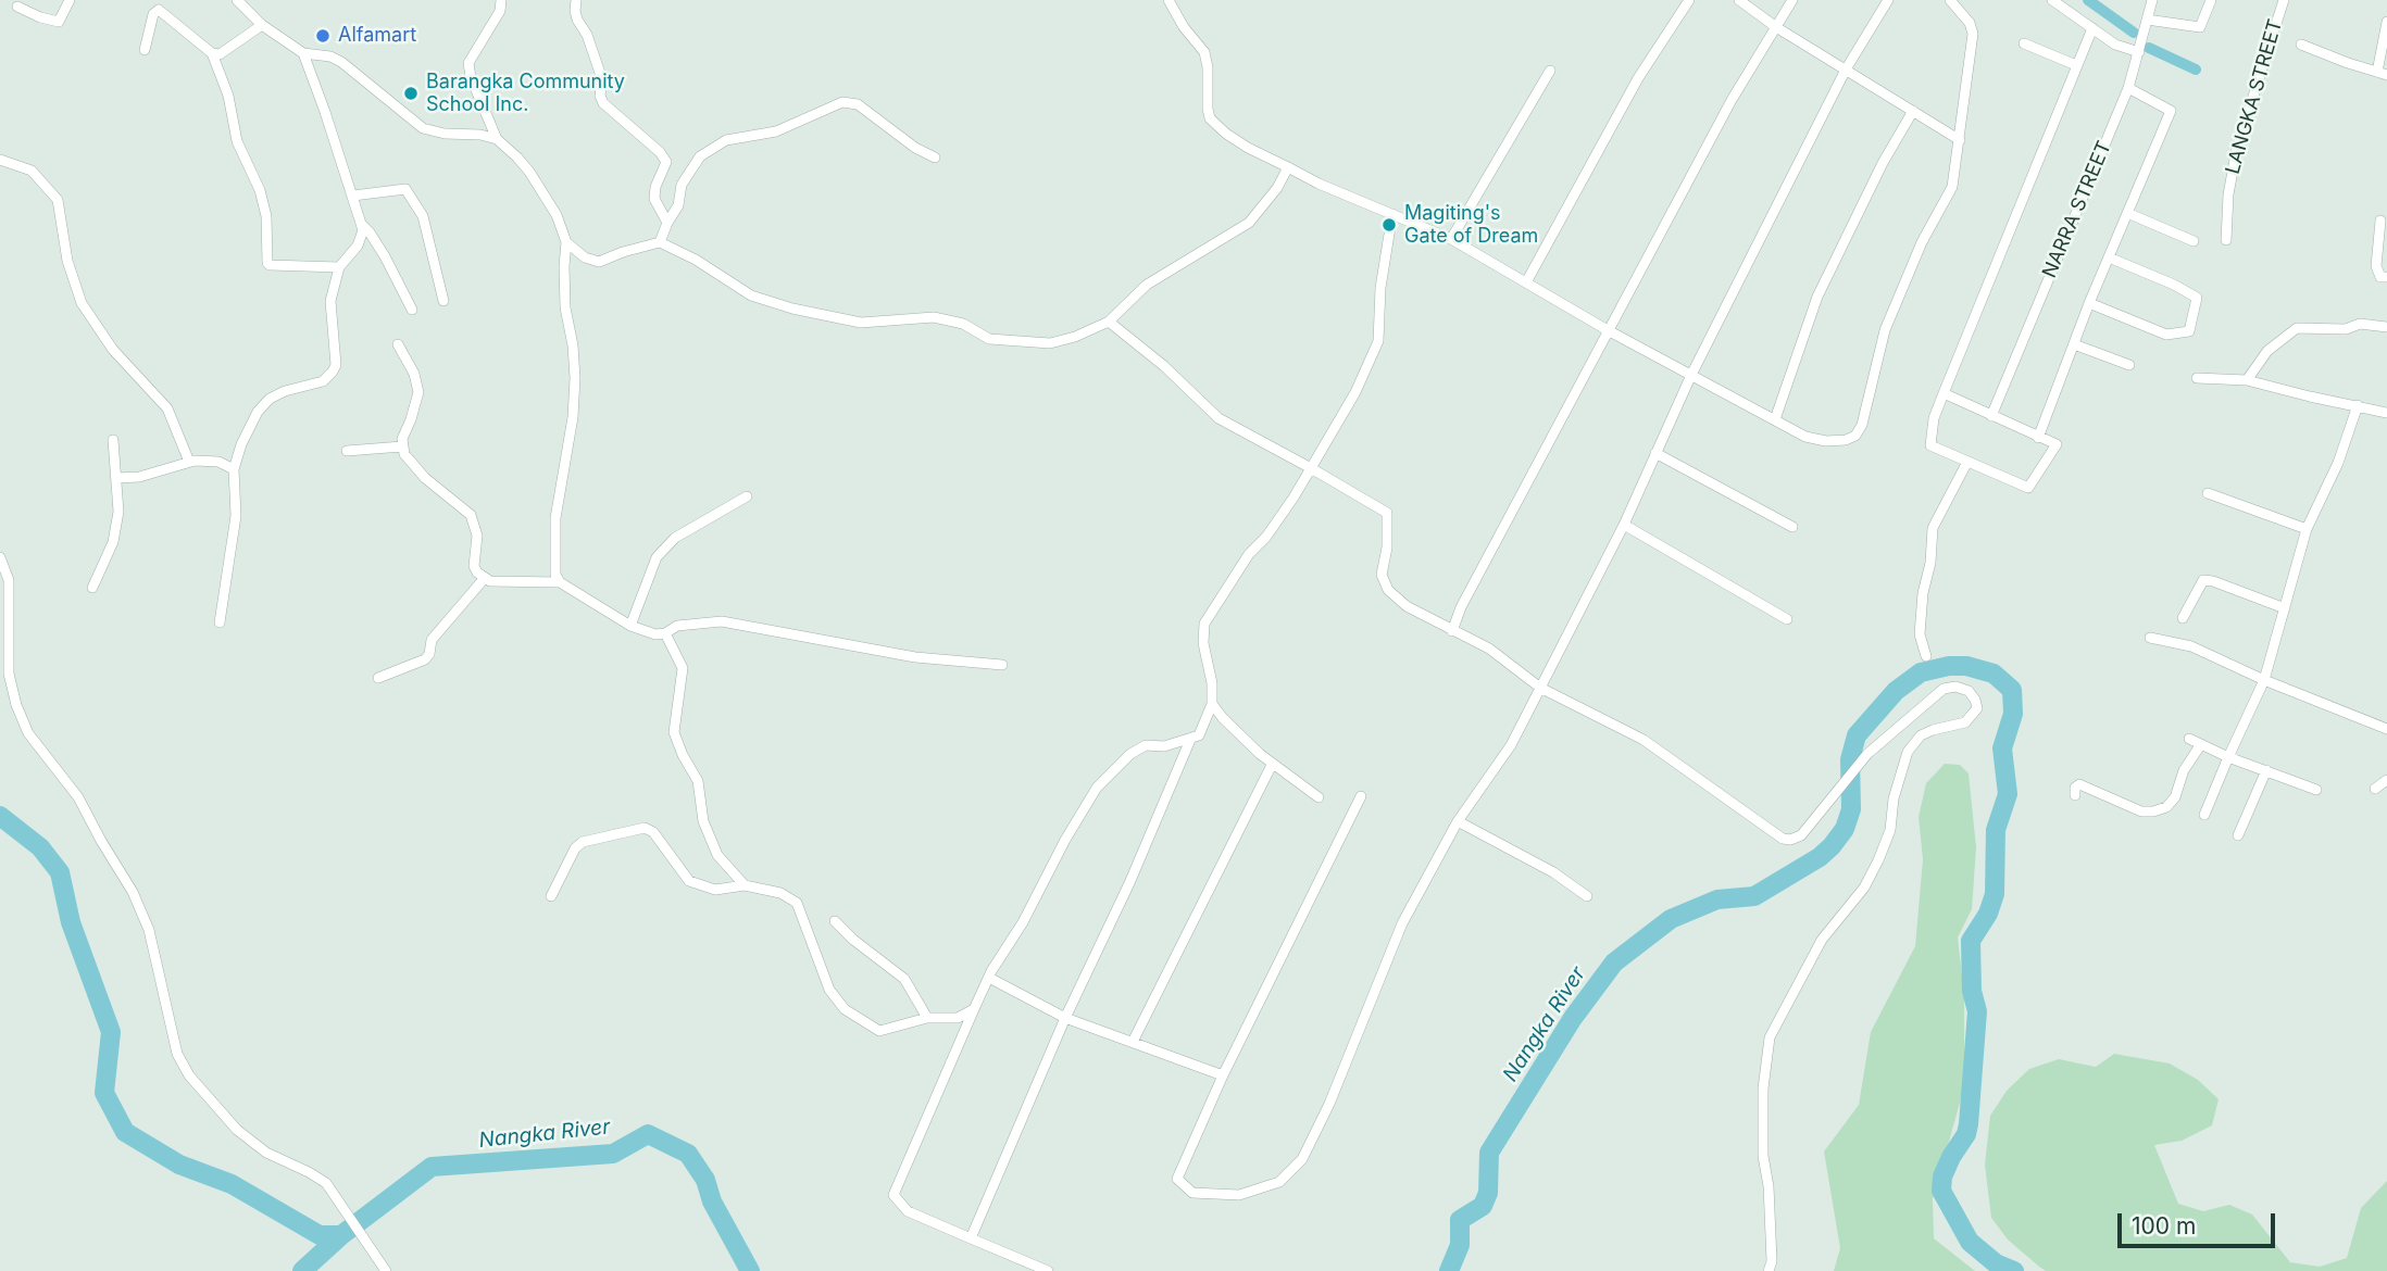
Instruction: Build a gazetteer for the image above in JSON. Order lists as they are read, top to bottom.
{
  "streets": {
    "street": ["LANGKA STREET", "NARRA STREET"]
  },
  "water": ["Nangka River"],
  "places": ["Alfamart", "Barangka Community School Inc.", "Magiting's Gate of Dream"],
  "scale_bar": "100 m"
}
